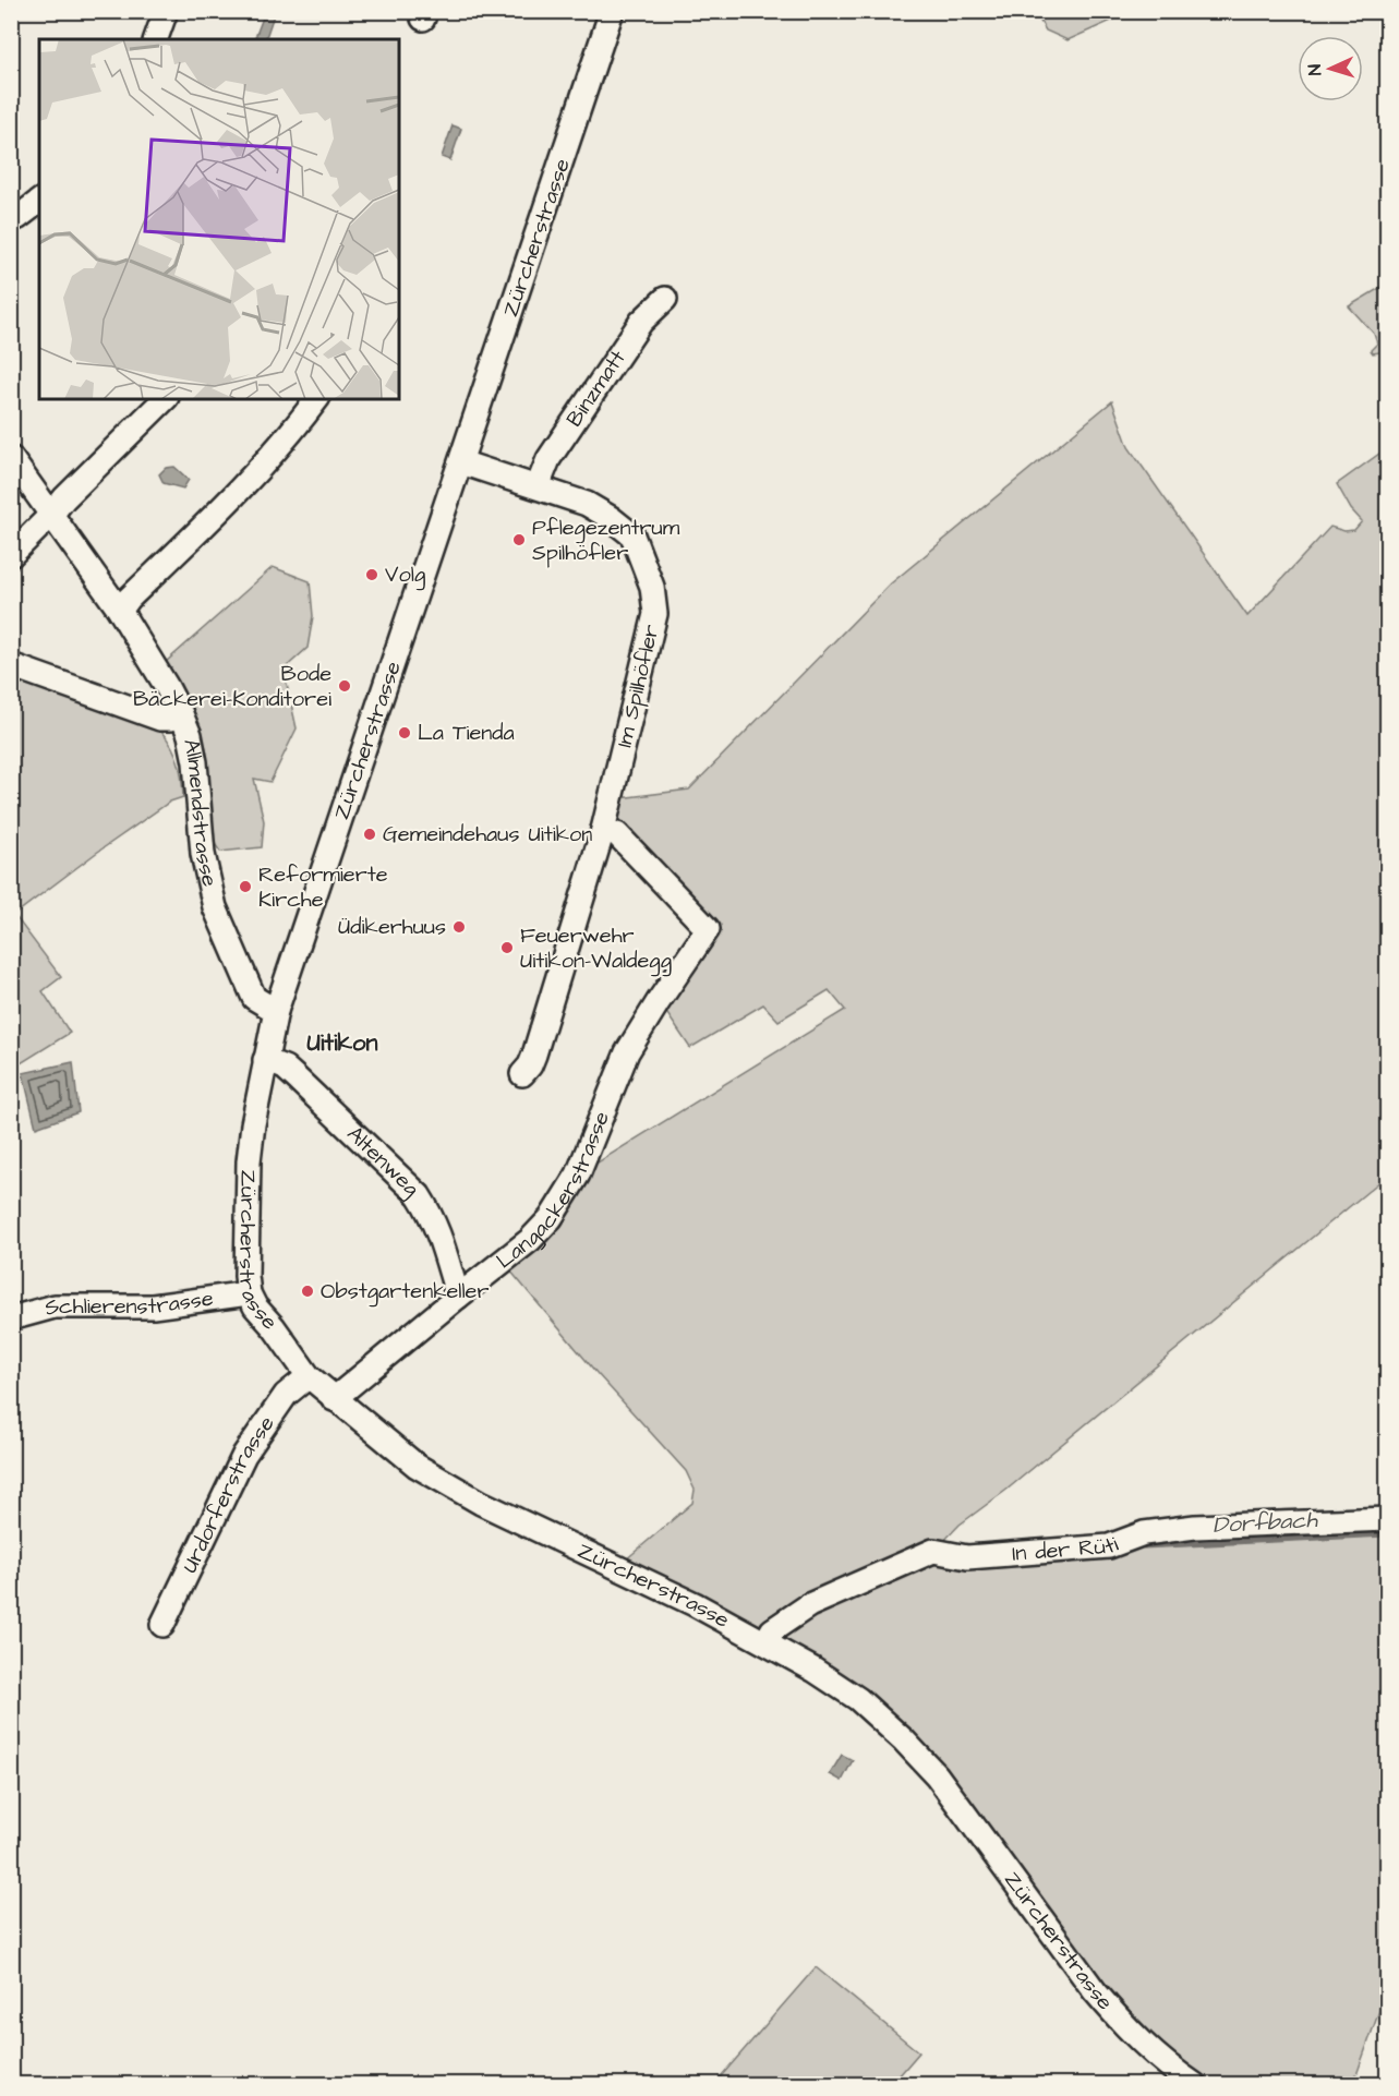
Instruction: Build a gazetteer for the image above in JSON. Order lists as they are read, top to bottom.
{
  "streets": {
    "street": [
      "Zürcherstrasse",
      "Binzmatt",
      "Im Spilhöfler",
      "Allmendstrasse",
      "Altenweg",
      "Langackerstrasse",
      "Schlierenstrasse",
      "Urdorferstrasse",
      "In der Rüti"
    ]
  },
  "crossings": [
    ["Zürcherstrasse", "Im Spilhöfler"],
    ["Zürcherstrasse", "Allmendstrasse"],
    ["Zürcherstrasse", "Altenweg"],
    ["Zürcherstrasse", "Langackerstrasse"],
    ["Zürcherstrasse", "Schlierenstrasse"],
    ["Zürcherstrasse", "Urdorferstrasse"],
    ["Zürcherstrasse", "In der Rüti"],
    ["Binzmatt", "Im Spilhöfler"],
    ["Im Spilhöfler", "Langackerstrasse"],
    ["Altenweg", "Langackerstrasse"]
  ],
  "districts": ["Uitikon"],
  "water": ["Dorfbach"],
  "places": [
    "Pflegezentrum Spilhöfler",
    "Volg",
    "Bode Bäckerei-Konditorei",
    "La Tienda",
    "Gemeindehaus Uitikon",
    "Reformierte Kirche",
    "Üdikerhuus",
    "Feuerwehr Uitikon-Waldegg",
    "Obstgartenkeller"
  ],
  "north": "left"
}
